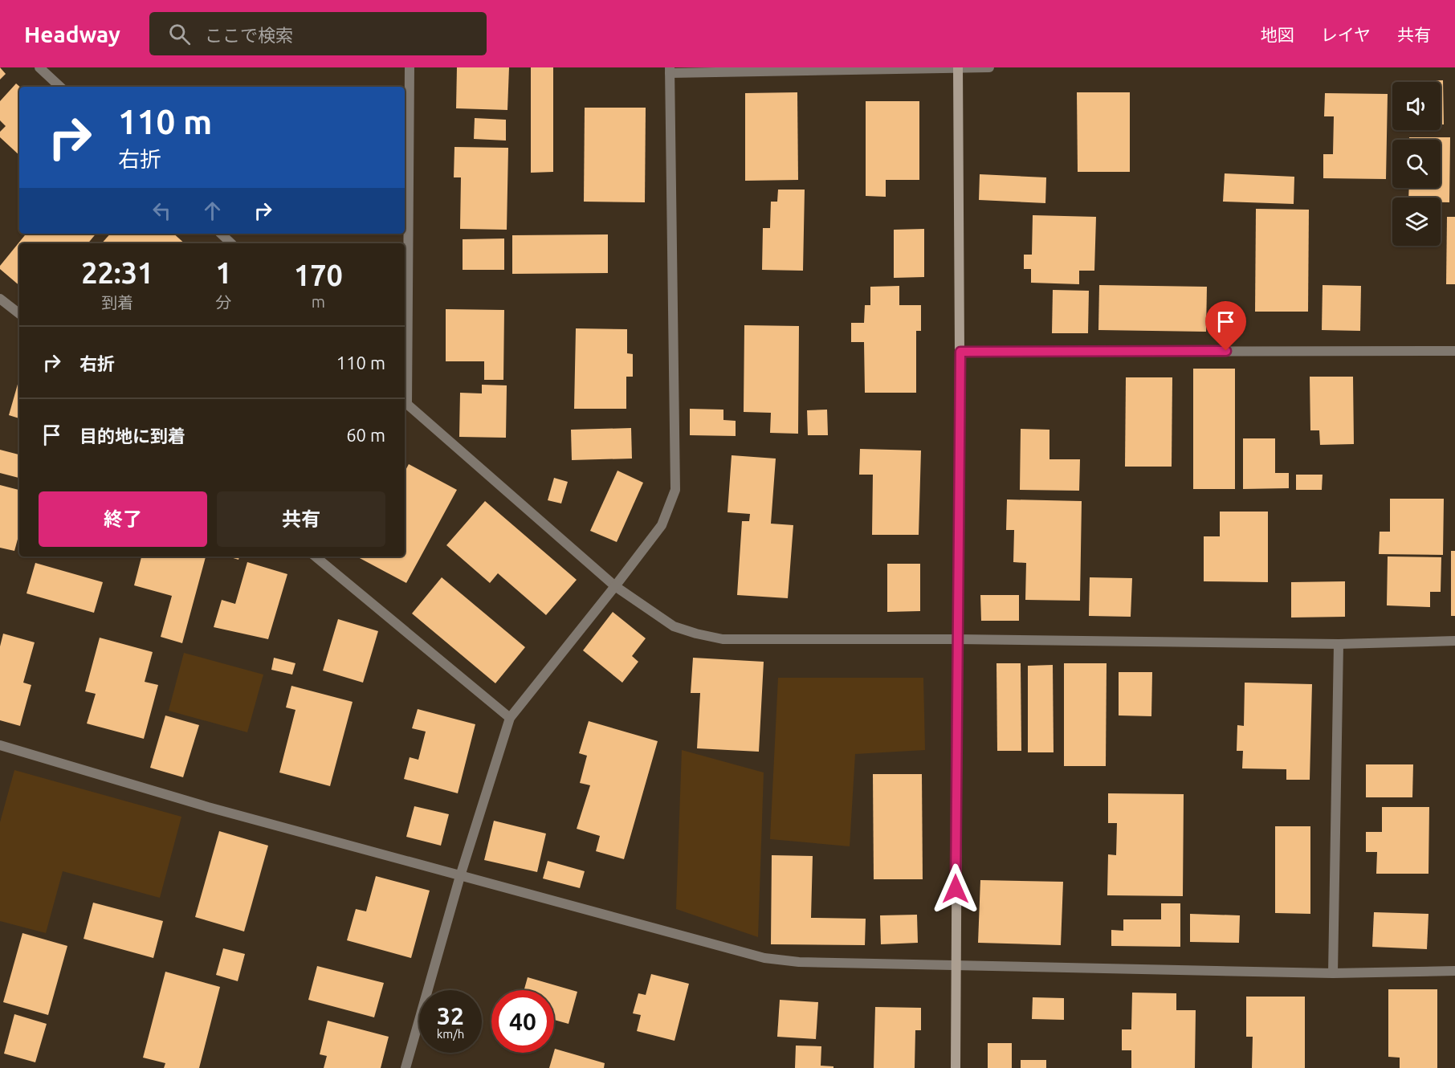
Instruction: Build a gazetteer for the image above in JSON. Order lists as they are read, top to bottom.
{
  "page": {
    "header": "Headway",
    "search": "ここで検索",
    "nav": ["地図", "レイヤ", "共有"],
    "turn": ["110 m", "右折"],
    "eta": [
      "22:31",
      "到着",
      "1",
      "分",
      "170",
      "m"
    ],
    "list": [
      {
        "name": "右折",
        "value": "110 m"
      },
      {
        "name": "目的地に到着",
        "value": "60 m"
      }
    ],
    "buttons": ["終了", "共有"],
    "speed": "32 km/h",
    "limit": "40"
  }
}
